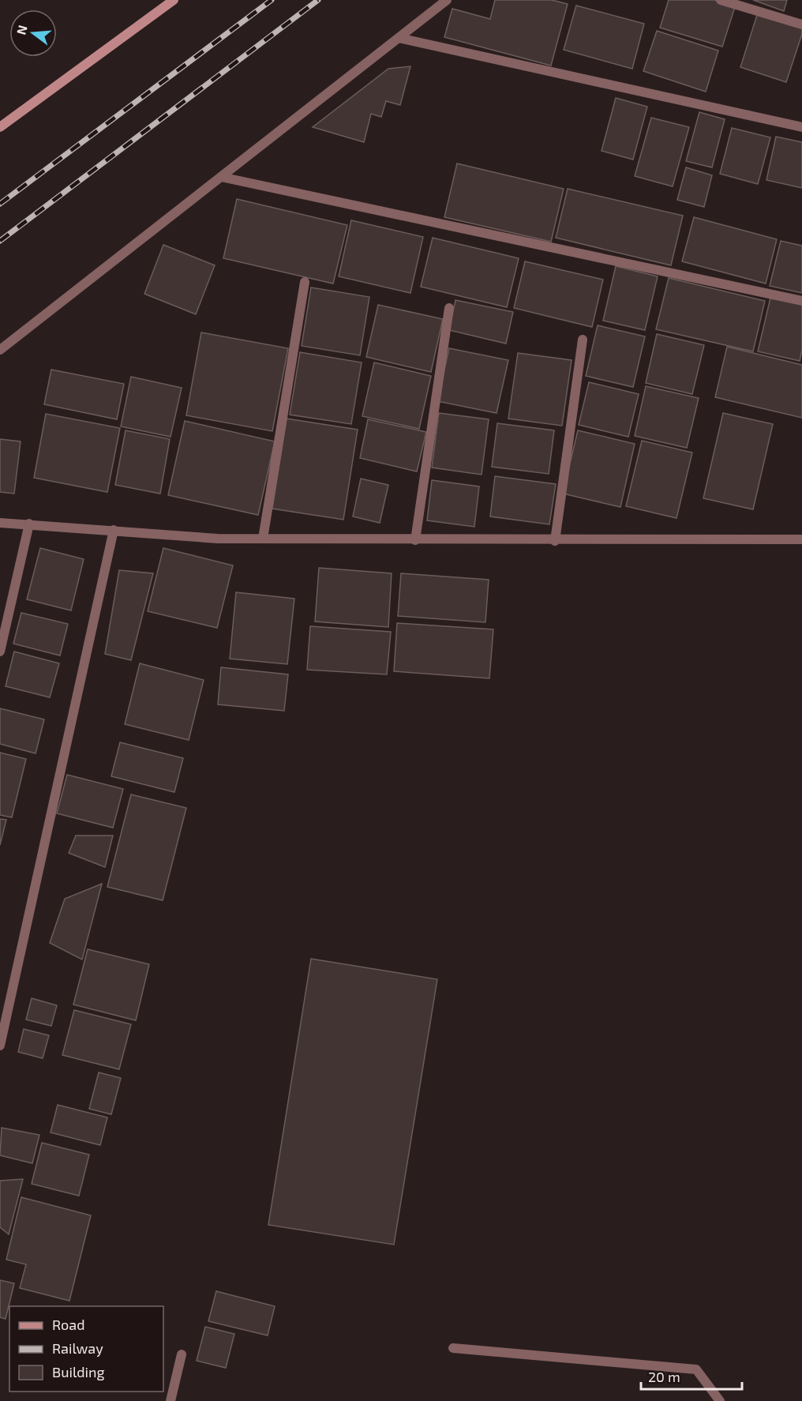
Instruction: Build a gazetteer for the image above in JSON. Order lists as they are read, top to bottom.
{
  "legend": ["Road", "Railway", "Building"],
  "scale_bar": "20 m",
  "north": "left"
}
